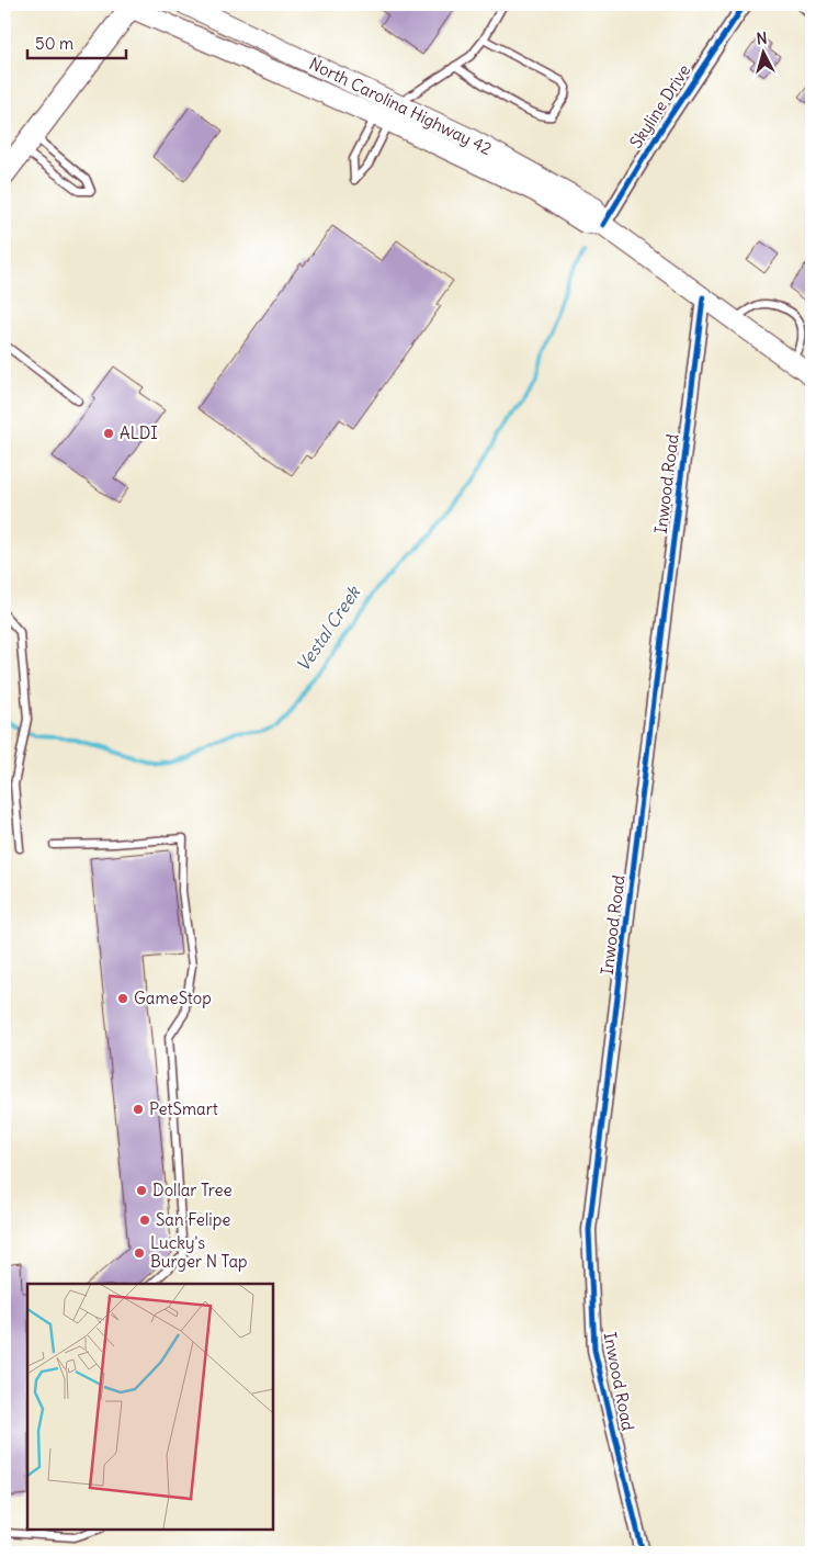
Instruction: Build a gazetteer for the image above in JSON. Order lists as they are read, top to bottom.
{
  "streets": {
    "main road": ["North Carolina Highway 42"],
    "street": ["Skyline Drive", "Inwood Road"]
  },
  "crossings": [
    ["North Carolina Highway 42", "Skyline Drive"],
    ["North Carolina Highway 42", "Inwood Road"]
  ],
  "water": ["Vestal Creek"],
  "places": [
    "ALDI",
    "GameStop",
    "PetSmart",
    "Dollar Tree",
    "San Felipe",
    "Lucky's Burger N Tap"
  ],
  "scale_bar": "50 m",
  "north": "top"
}
